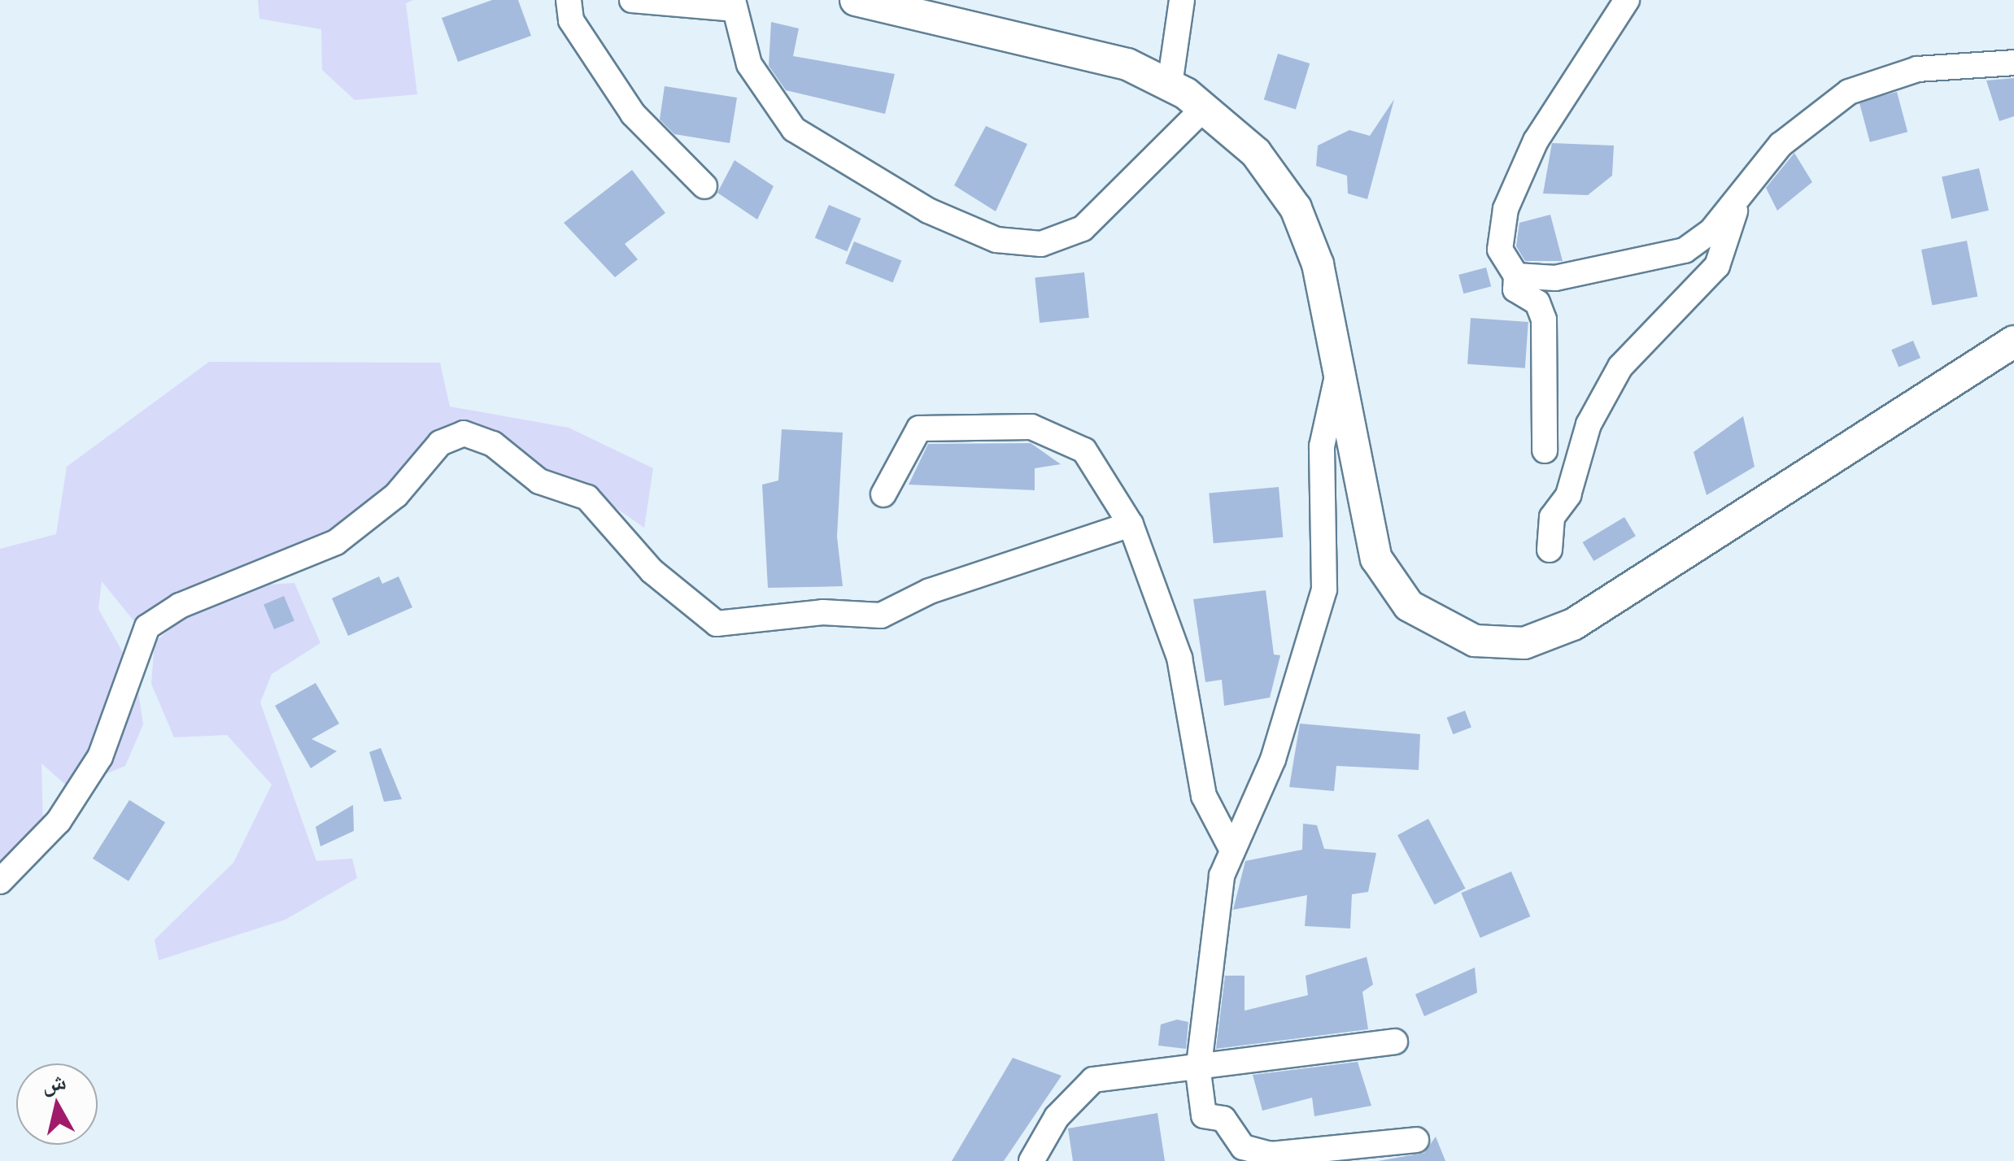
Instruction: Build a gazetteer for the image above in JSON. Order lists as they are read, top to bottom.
{
  "north": "top"
}
